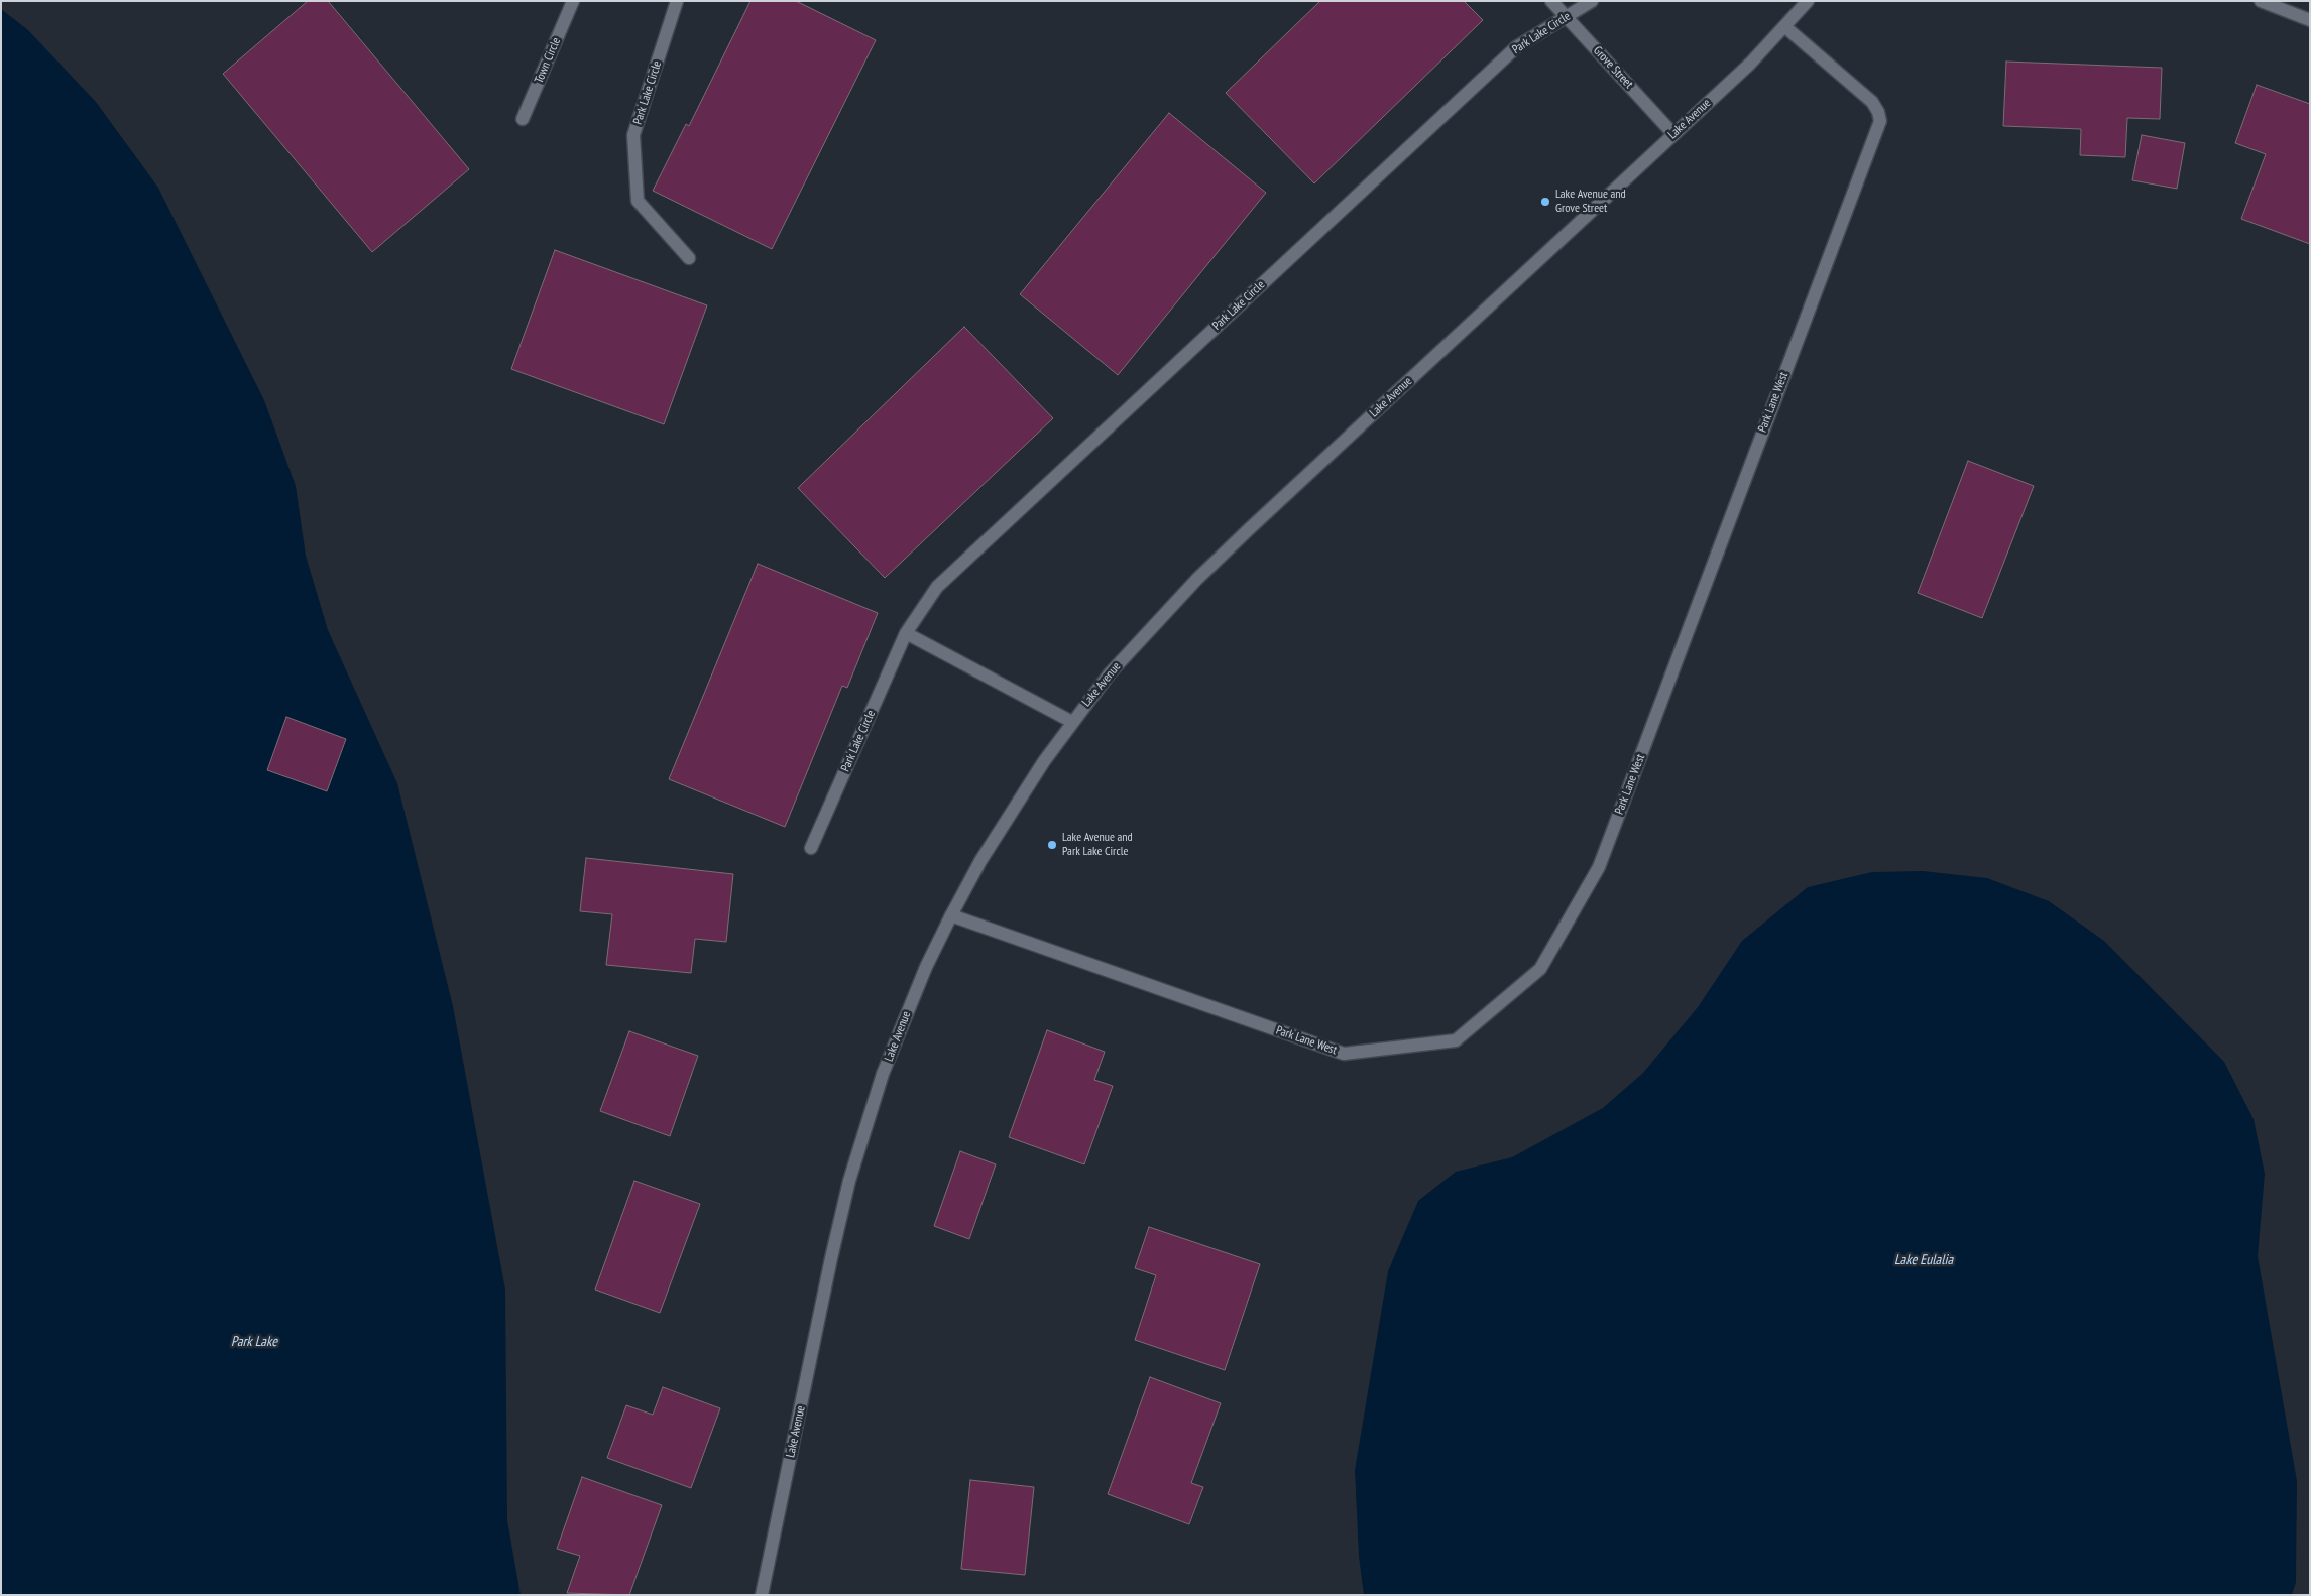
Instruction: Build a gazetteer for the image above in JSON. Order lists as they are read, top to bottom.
{
  "streets": {
    "main road": [
      "Park Lake Circle",
      "Town Circle",
      "Grove Street",
      "Lake Avenue",
      "Park Lane West"
    ]
  },
  "crossings": [
    ["Park Lake Circle", "Grove Street"],
    ["Grove Street", "Lake Avenue"],
    ["Lake Avenue", "Park Lane West"]
  ],
  "water": ["Lake Eulalia", "Park Lake"],
  "places": ["Lake Avenue and Grove Street", "Lake Avenue and Park Lake Circle"]
}
